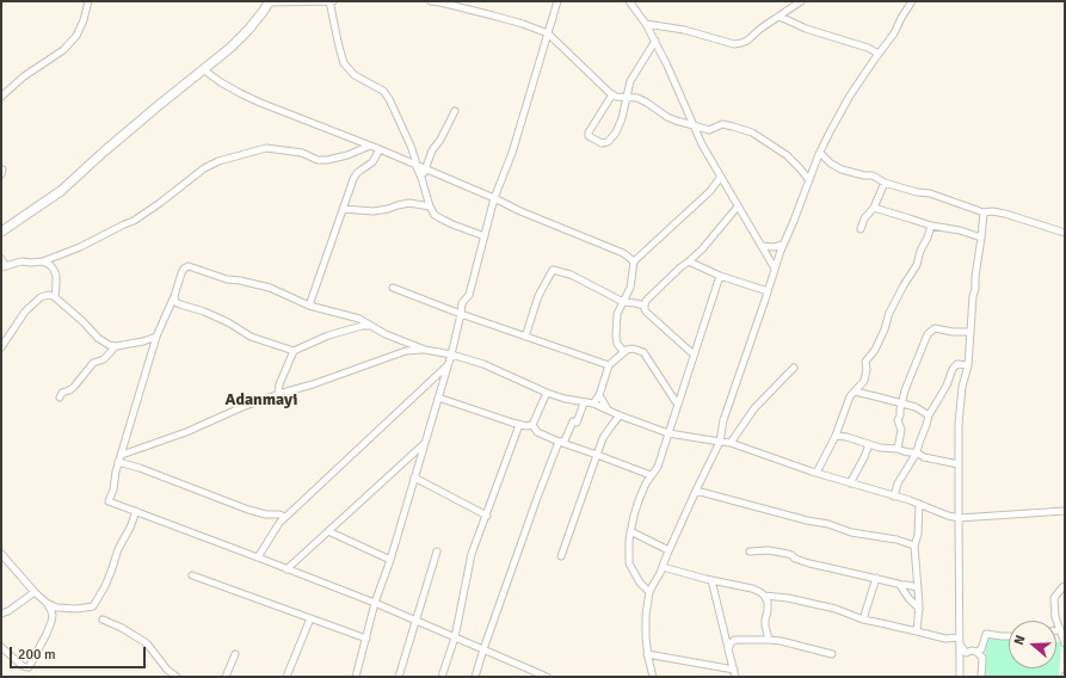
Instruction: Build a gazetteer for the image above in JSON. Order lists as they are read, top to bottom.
{
  "districts": ["Adanmayi"],
  "scale_bar": "200 m",
  "north": "left"
}
